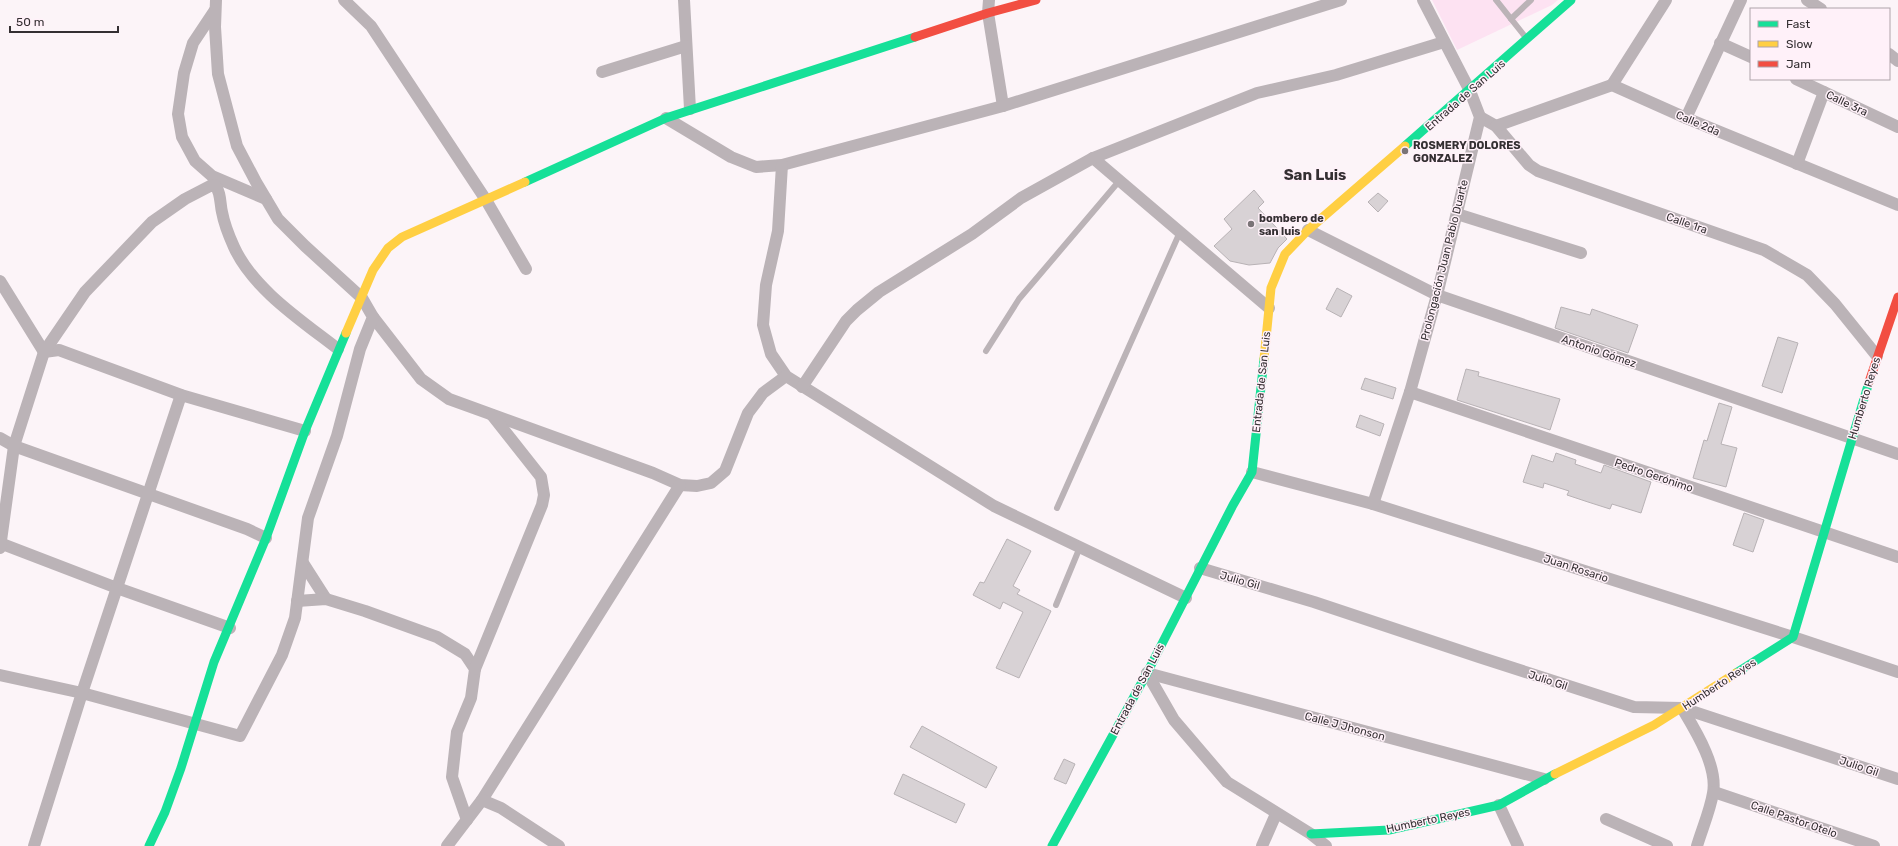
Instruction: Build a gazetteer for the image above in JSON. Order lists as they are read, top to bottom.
{
  "streets": {
    "street": [
      "Entrada de San Luis",
      "Calle 3ra",
      "Calle 2da",
      "Calle 1ra",
      "Prolongación Juan Pablo Duarte",
      "Antonio Gómez",
      "Humberto Reyes",
      "Pedro Gerónimo",
      "Juan Rosario",
      "Julio Gil",
      "Calle J Jhonson",
      "Calle Pastor Otelo"
    ]
  },
  "crossings": [
    ["Entrada de San Luis", "Antonio Gómez"],
    ["Entrada de San Luis", "Juan Rosario"],
    ["Entrada de San Luis", "Julio Gil"],
    ["Entrada de San Luis", "Calle J Jhonson"],
    ["Calle 1ra", "Prolongación Juan Pablo Duarte"],
    ["Calle 1ra", "Humberto Reyes"],
    ["Prolongación Juan Pablo Duarte", "Antonio Gómez"],
    ["Prolongación Juan Pablo Duarte", "Pedro Gerónimo"],
    ["Prolongación Juan Pablo Duarte", "Juan Rosario"],
    ["Antonio Gómez", "Humberto Reyes"],
    ["Humberto Reyes", "Pedro Gerónimo"],
    ["Humberto Reyes", "Juan Rosario"],
    ["Humberto Reyes", "Julio Gil"],
    ["Humberto Reyes", "Calle J Jhonson"]
  ],
  "districts": ["San Luis"],
  "places": ["ROSMERY DOLORES GONZALEZ", "bombero de san luis"],
  "legend": ["Fast", "Slow", "Jam"],
  "scale_bar": "50 m"
}
